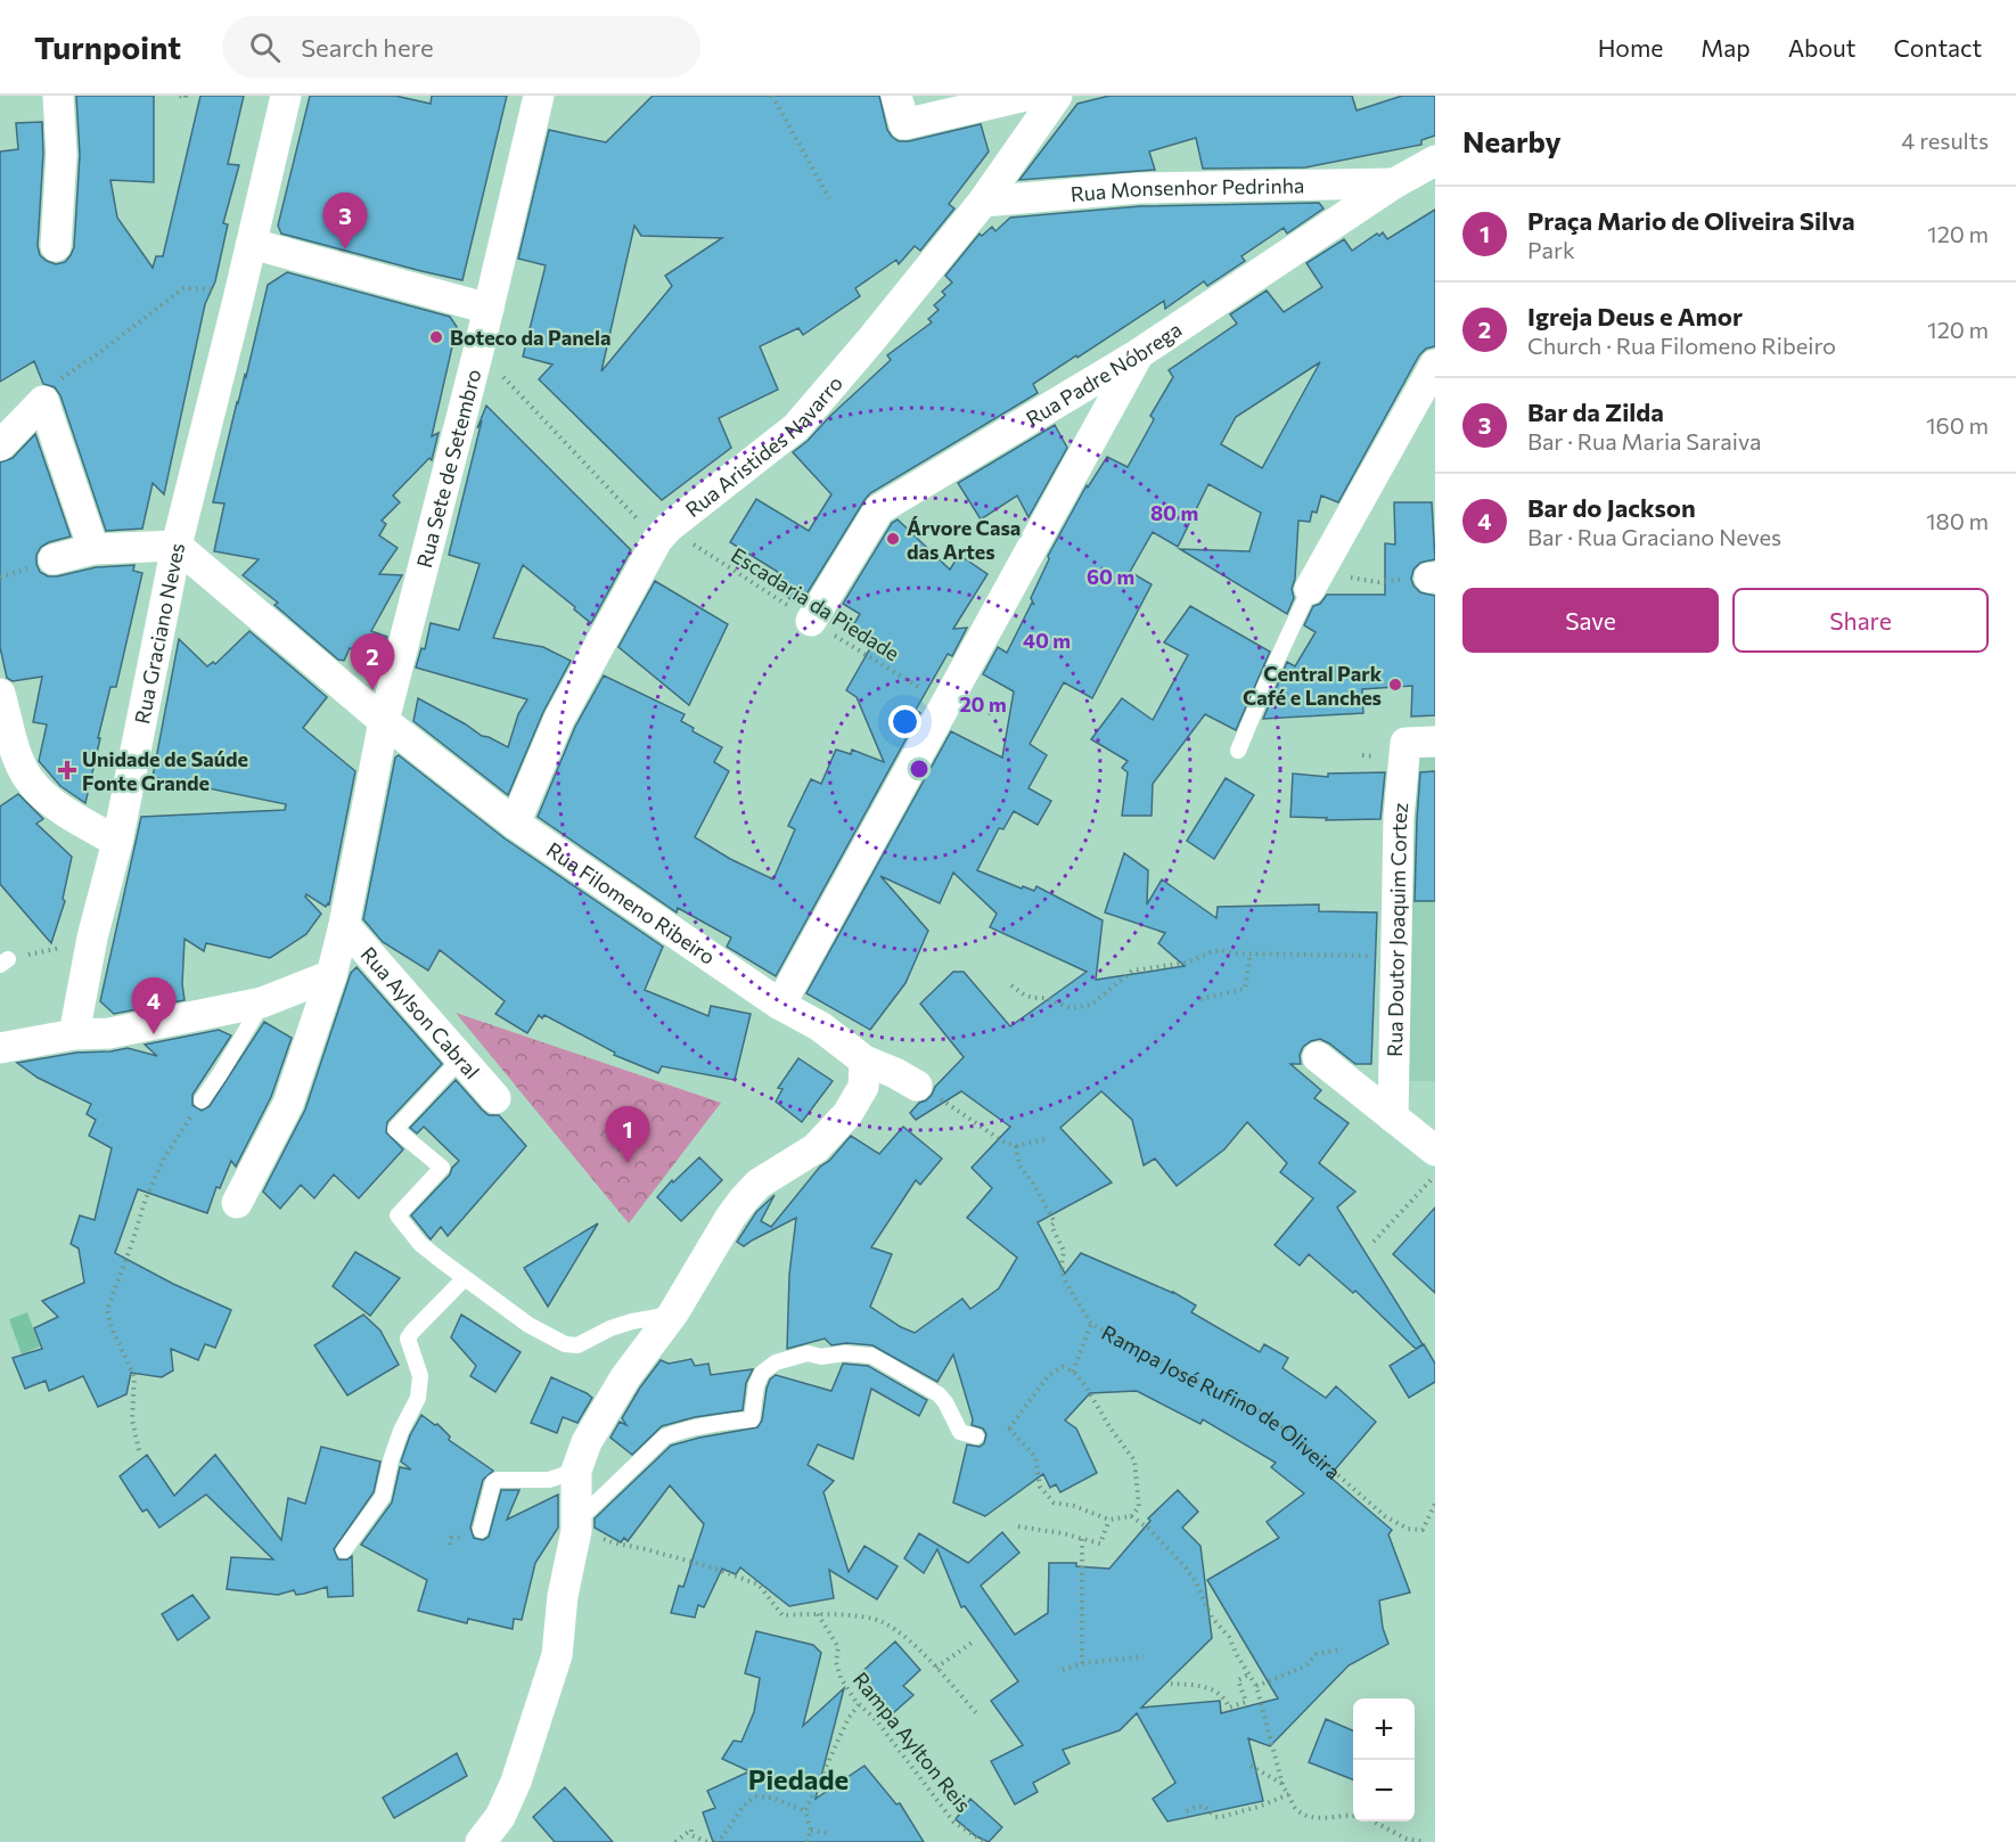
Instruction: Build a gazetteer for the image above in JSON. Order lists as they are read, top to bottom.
{
  "streets": {
    "street": [
      "Rua Monsenhor Pedrinha",
      "Rua Padre Nóbrega",
      "Rua Aristides Navarro",
      "Rua Sete de Setembro",
      "Rua Graciano Neves",
      "Rua Filomeno Ribeiro",
      "Rua Doutor Joaquim Cortez",
      "Rua Aylson Cabral"
    ],
    "path": ["Escadaria da Piedade", "Rampa José Rufino de Oliveira", "Rampa Aylton Reis"]
  },
  "crossings": [
    ["Rua Monsenhor Pedrinha", "Rua Padre Nóbrega"],
    ["Rua Monsenhor Pedrinha", "Rua Aristides Navarro"],
    ["Rua Padre Nóbrega", "Escadaria da Piedade"],
    ["Rua Aristides Navarro", "Escadaria da Piedade"],
    ["Rua Aristides Navarro", "Rua Filomeno Ribeiro"],
    ["Rua Sete de Setembro", "Escadaria da Piedade"],
    ["Rua Sete de Setembro", "Rua Filomeno Ribeiro"],
    ["Rua Graciano Neves", "Rua Filomeno Ribeiro"]
  ],
  "districts": ["Piedade"],
  "places": {
    "other": ["Boteco da Panela", "Árvore Casa das Artes", "Central Park Café e Lanches"],
    "health": ["Unidade de Saúde Fonte Grande"]
  },
  "page": {
    "header": "Turnpoint",
    "search": "Search here",
    "nav": [
      "Home",
      "Map",
      "About",
      "Contact"
    ],
    "heading": ["Nearby", "4 results"],
    "list": [
      {
        "mark": "1",
        "name": "Praça Mario de Oliveira Silva",
        "note": "Park",
        "value": "120 m"
      },
      {
        "mark": "2",
        "name": "Igreja Deus e Amor",
        "note": "Church · Rua Filomeno Ribeiro",
        "value": "120 m"
      },
      {
        "mark": "3",
        "name": "Bar da Zilda",
        "note": "Bar · Rua Maria Saraiva",
        "value": "160 m"
      },
      {
        "mark": "4",
        "name": "Bar do Jackson",
        "note": "Bar · Rua Graciano Neves",
        "value": "180 m"
      }
    ],
    "pins": [
      "3",
      "2",
      "4",
      "1"
    ],
    "buttons": ["Save", "Share"],
    "map_buttons": ["+", "−"]
  },
  "rings": [
    "80 m",
    "60 m",
    "40 m",
    "20 m"
  ]
}
